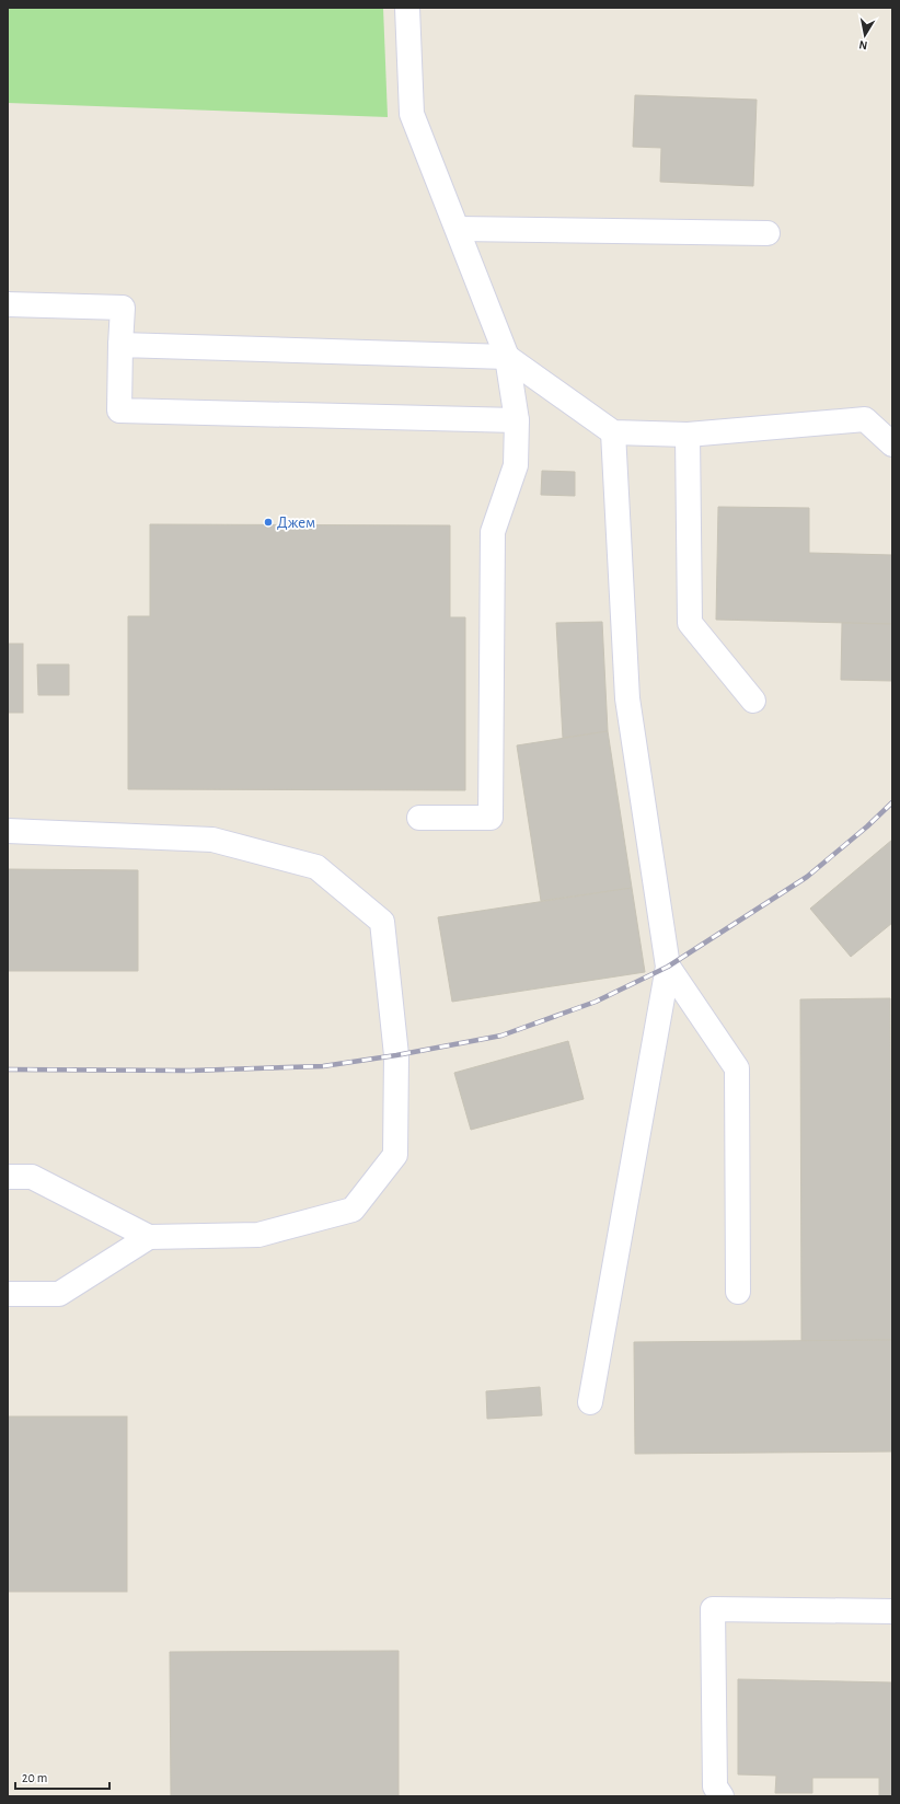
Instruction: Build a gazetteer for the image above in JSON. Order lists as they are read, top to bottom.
{
  "places": ["Джем"],
  "scale_bar": "20 m",
  "north": "bottom"
}
